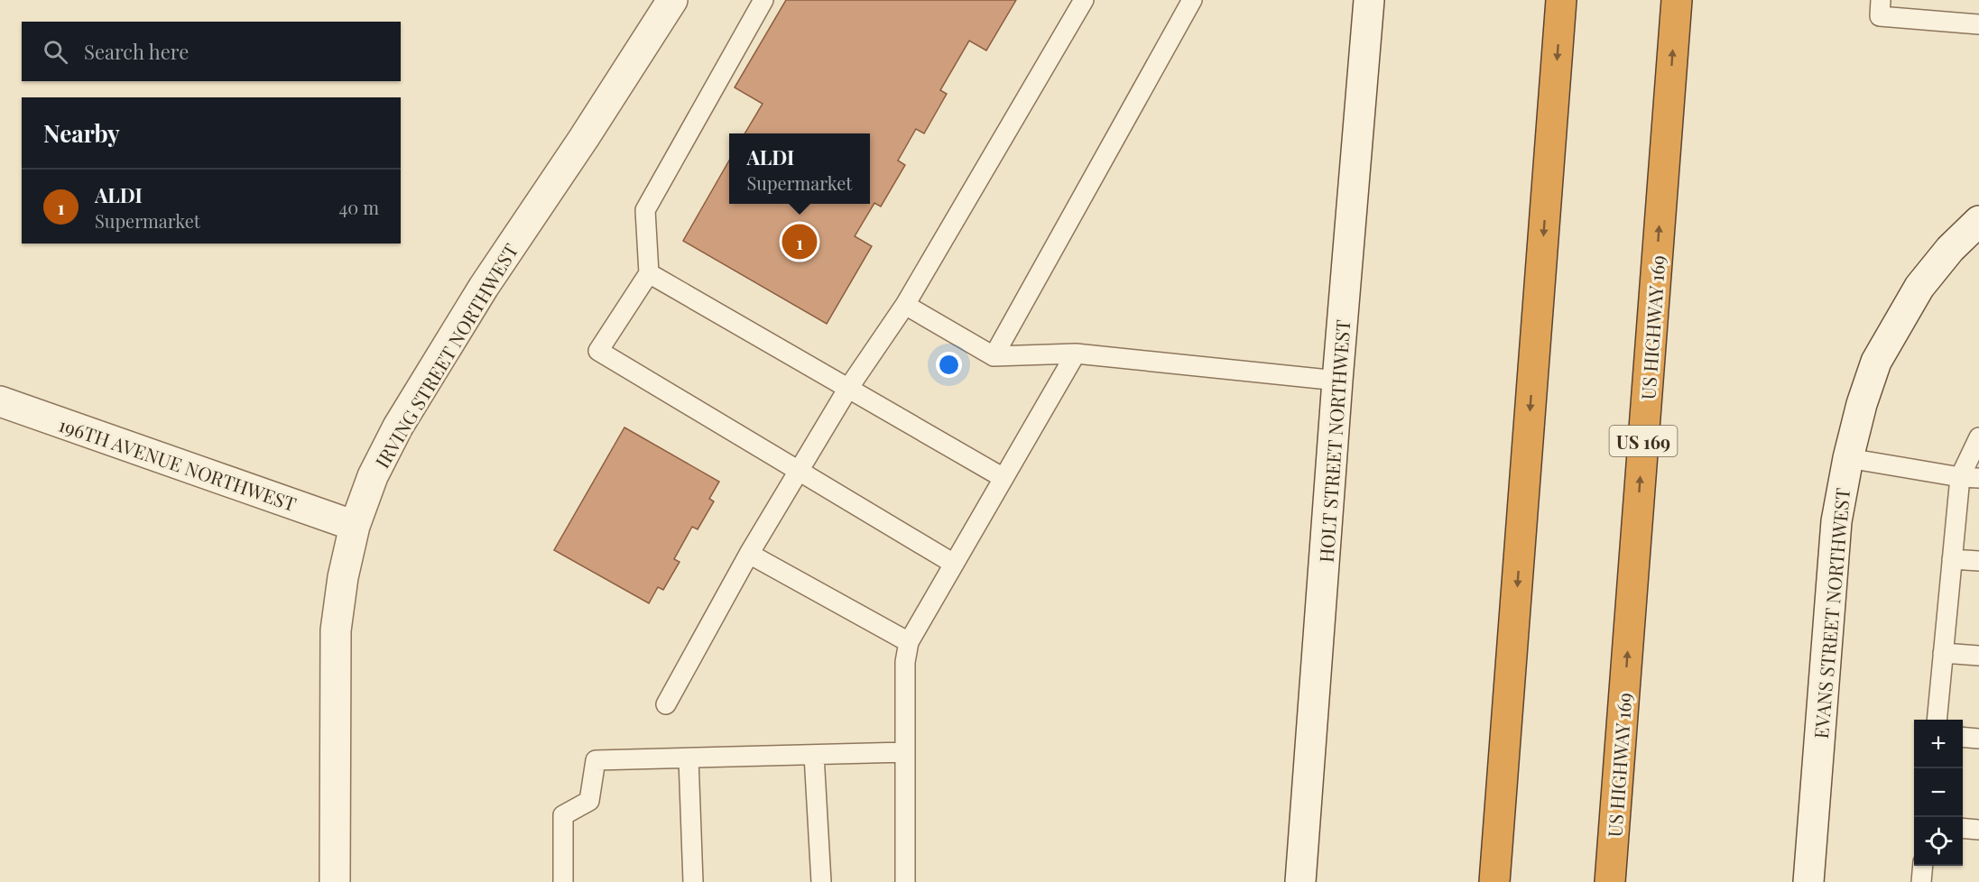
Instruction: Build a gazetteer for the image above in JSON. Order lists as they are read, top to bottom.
{
  "streets": {
    "highway": ["US HIGHWAY 169", "US 169"],
    "street": [
      "IRVING STREET NORTHWEST",
      "HOLT STREET NORTHWEST",
      "196TH AVENUE NORTHWEST",
      "EVANS STREET NORTHWEST"
    ]
  },
  "crossings": [
    ["IRVING STREET NORTHWEST", "196TH AVENUE NORTHWEST"]
  ],
  "page": {
    "search": "Search here",
    "heading": "Nearby",
    "popup": ["ALDI", "Supermarket"],
    "list": [
      {
        "mark": "1",
        "name": "ALDI",
        "note": "Supermarket",
        "value": "40 m"
      }
    ],
    "pins": "1",
    "map_buttons": ["+", "−"]
  }
}
